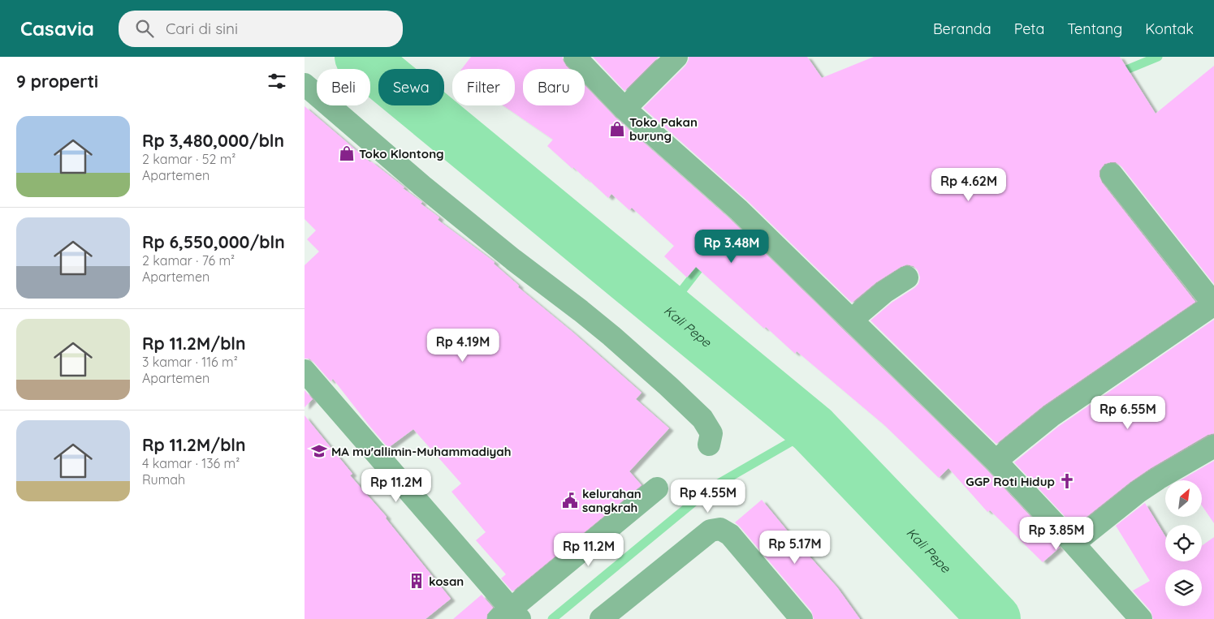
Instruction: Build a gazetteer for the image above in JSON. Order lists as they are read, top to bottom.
{
  "water": ["Kali Pepe"],
  "places": {
    "shop": ["Toko Pakan burung", "Toko Klontong"],
    "school or university": ["MA mu'allimin-Muhammadiyah"],
    "church": ["GGP Roti Hidup"],
    "public building": ["kelurahan sangkrah"],
    "building": ["kosan"]
  },
  "north": "top right",
  "page": {
    "header": "Casavia",
    "search": "Cari di sini",
    "nav": [
      "Beranda",
      "Peta",
      "Tentang",
      "Kontak"
    ],
    "heading": "9 properti",
    "chip": [
      "Beli",
      "Sewa",
      "Filter",
      "Baru"
    ],
    "list": [
      {
        "name": "Rp 3,480,000/bln",
        "note": "2 kamar · 52 m² · Apartemen"
      },
      {
        "name": "Rp 6,550,000/bln",
        "note": "2 kamar · 76 m² · Apartemen"
      },
      {
        "name": "Rp 11.2M/bln",
        "note": "3 kamar · 116 m² · Apartemen"
      },
      {
        "name": "Rp 11.2M/bln",
        "note": "4 kamar · 136 m² · Rumah"
      }
    ],
    "price": [
      "Rp 4.62M",
      "Rp 3.48M",
      "Rp 4.19M",
      "Rp 6.55M",
      "Rp 11.2M",
      "Rp 4.55M",
      "Rp 3.85M",
      "Rp 5.17M",
      "Rp 11.2M"
    ]
  }
}
